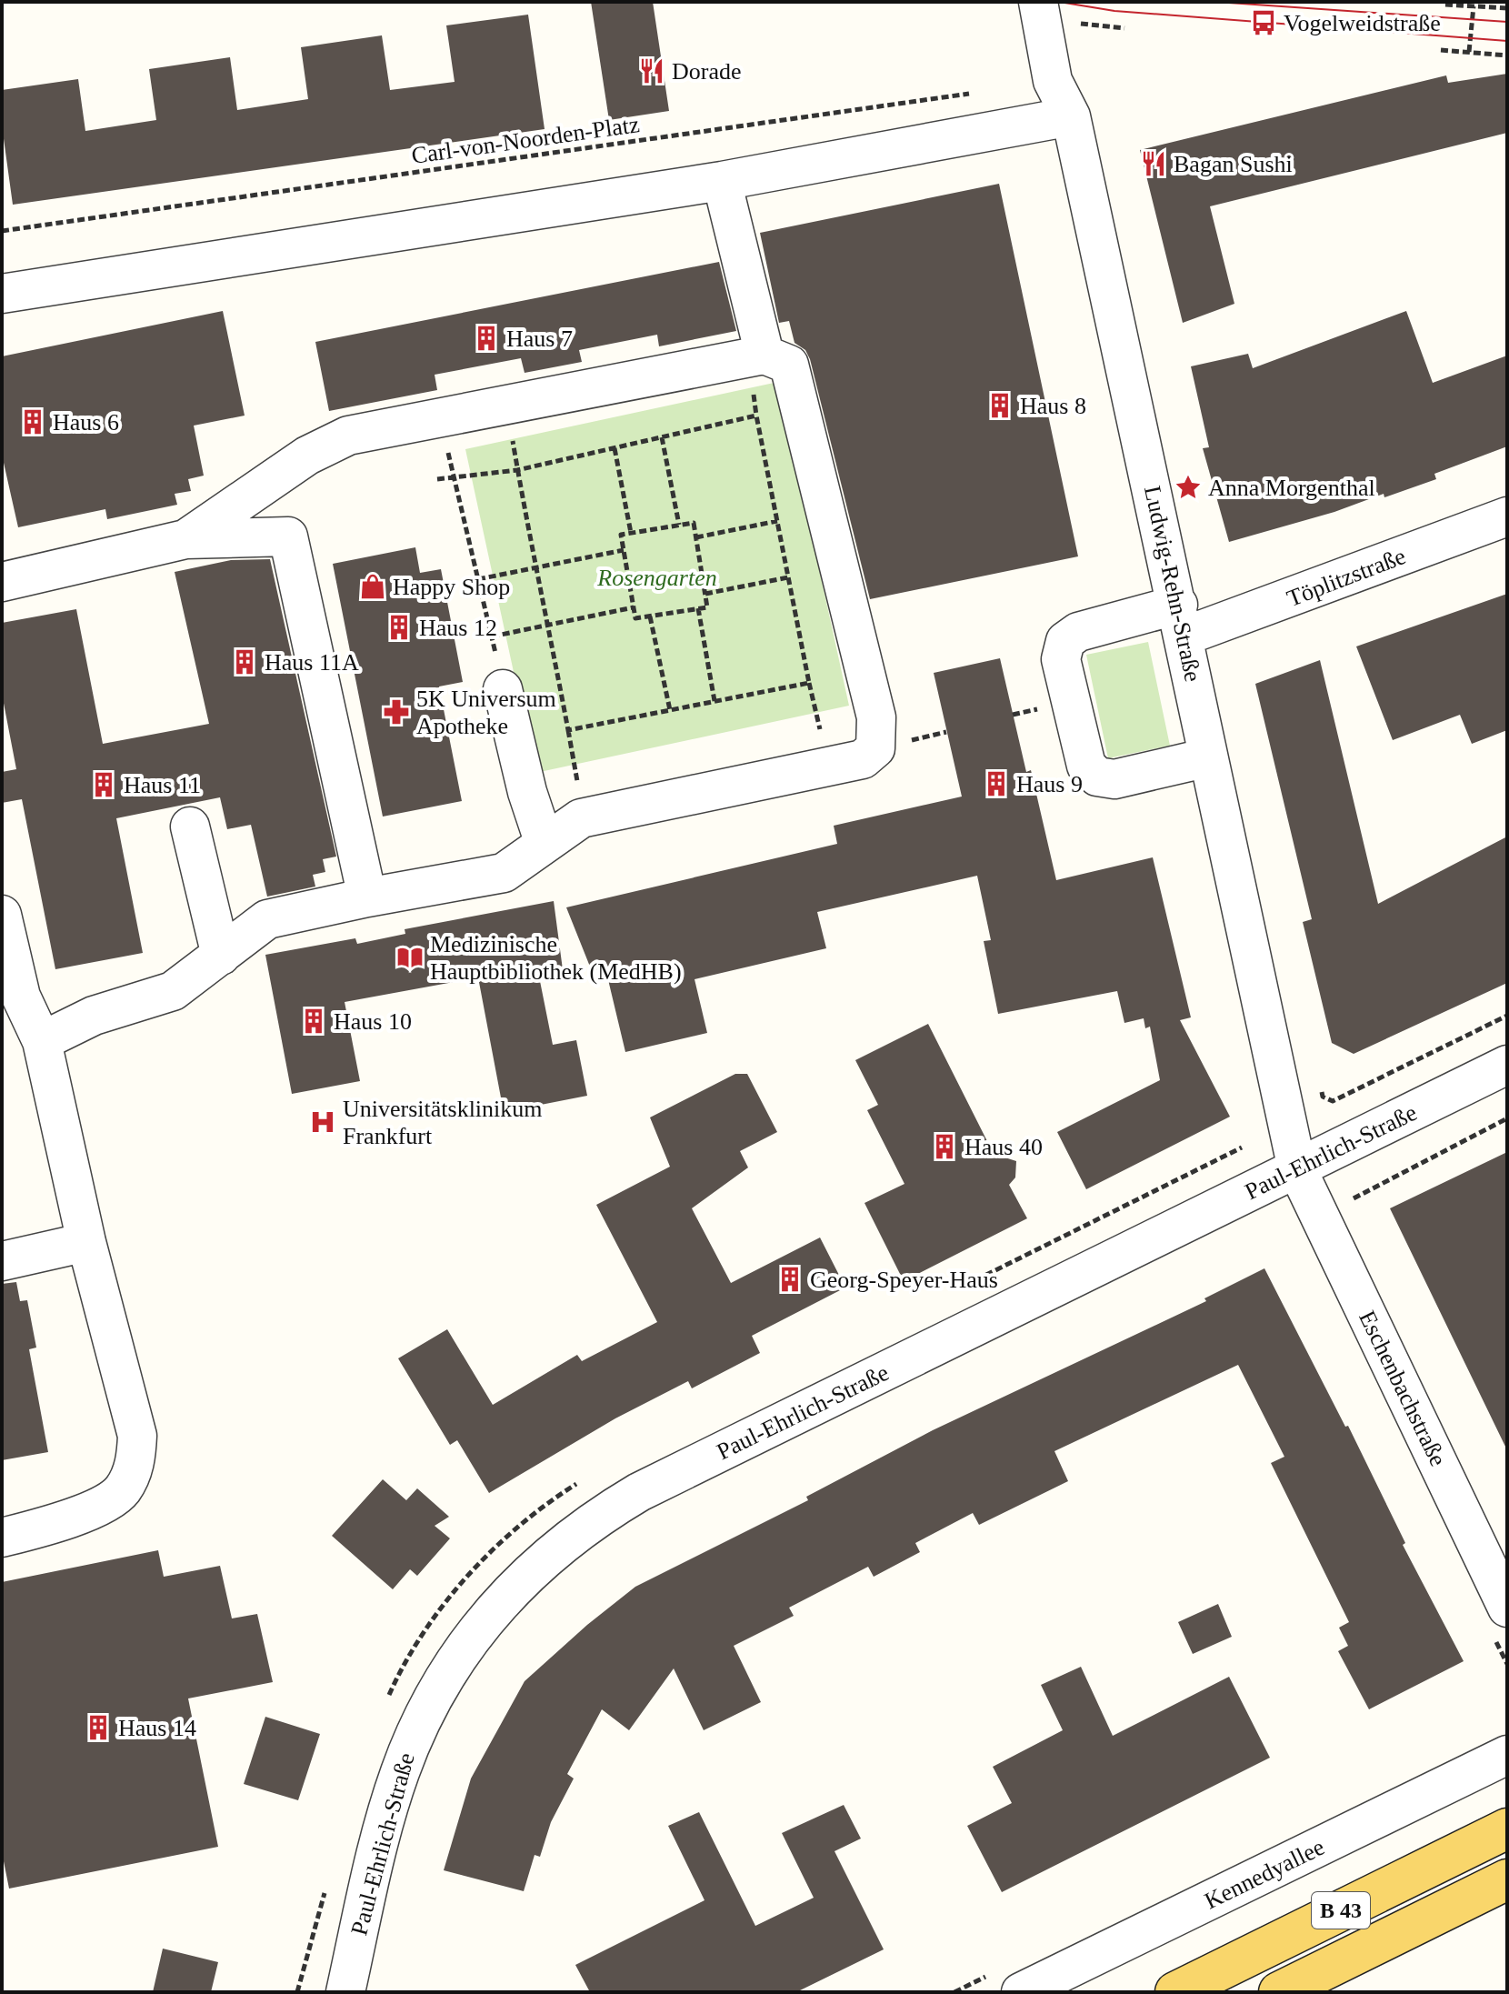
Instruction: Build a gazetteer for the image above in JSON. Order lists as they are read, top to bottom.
{
  "streets": {
    "main road": ["B 43"],
    "street": [
      "Töplitzstraße",
      "Ludwig-Rehn-Straße",
      "Paul-Ehrlich-Straße",
      "Eschenbachstraße",
      "Kennedyallee"
    ],
    "path": ["Carl-von-Noorden-Platz"]
  },
  "crossings": [
    ["Töplitzstraße", "Ludwig-Rehn-Straße"],
    ["Ludwig-Rehn-Straße", "Paul-Ehrlich-Straße"],
    ["Ludwig-Rehn-Straße", "Eschenbachstraße"],
    ["Paul-Ehrlich-Straße", "Eschenbachstraße"]
  ],
  "parks": ["Rosengarten"],
  "places": {
    "bus stop": ["Vogelweidstraße"],
    "restaurant": ["Dorade", "Bagan Sushi"],
    "building": [
      "Haus 7",
      "Haus 8",
      "Haus 6",
      "Haus 12",
      "Haus 11A",
      "Haus 9",
      "Haus 11",
      "Haus 10",
      "Haus 40",
      "Georg-Speyer-Haus",
      "Haus 14"
    ],
    "place": ["Anna Morgenthal"],
    "shop": ["Happy Shop"],
    "pharmacy": ["5K Universum Apotheke"],
    "library": ["Medizinische Hauptbibliothek (MedHB)"],
    "hospital": ["Universitätsklinikum Frankfurt"]
  }
}
